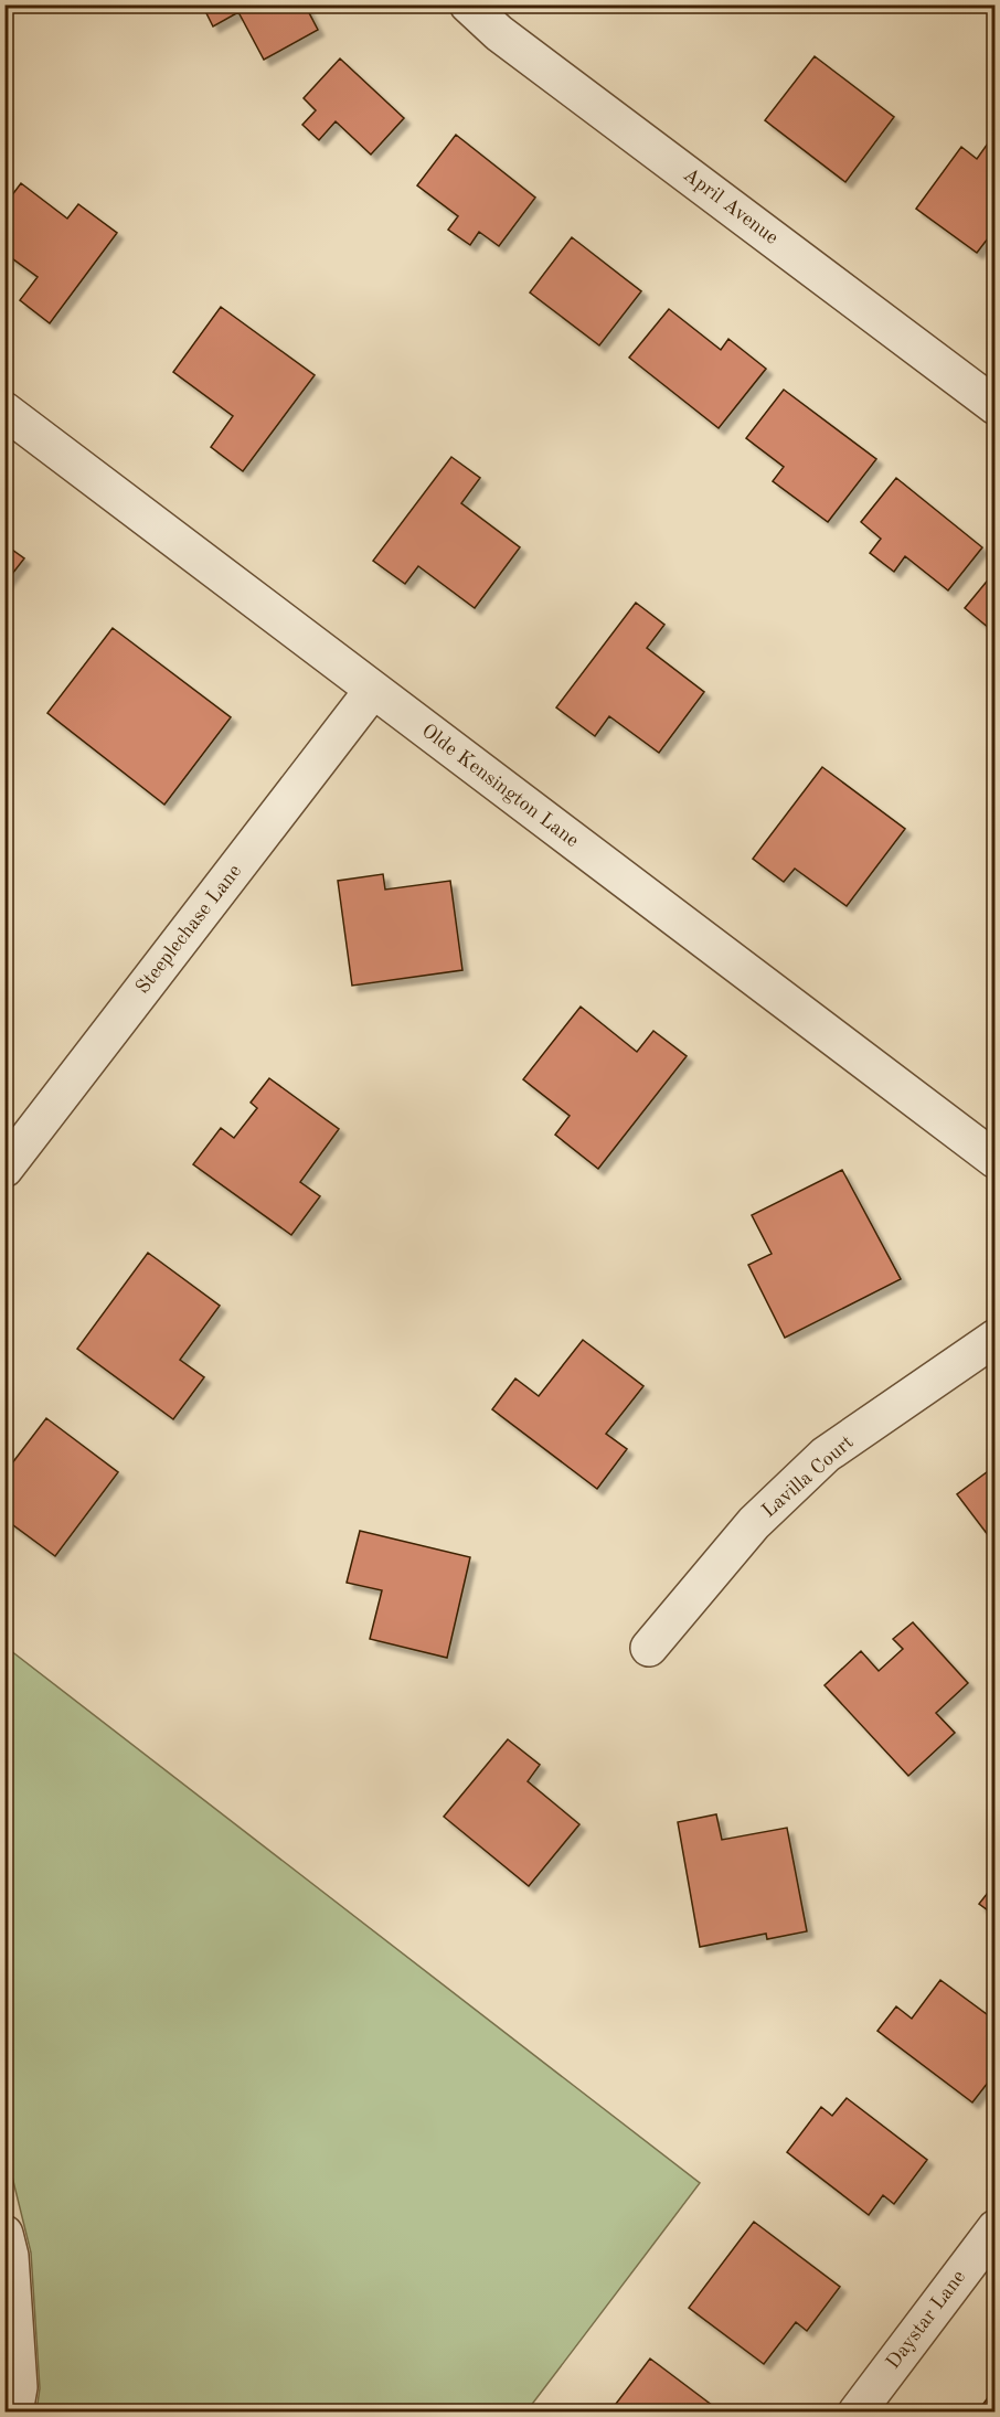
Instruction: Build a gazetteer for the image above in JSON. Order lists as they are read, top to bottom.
{
  "streets": {
    "street": [
      "April Avenue",
      "Olde Kensington Lane",
      "Steeplechase Lane",
      "Lavilla Court",
      "Daystar Lane"
    ]
  },
  "crossings": [
    ["Olde Kensington Lane", "Steeplechase Lane"]
  ]
}
